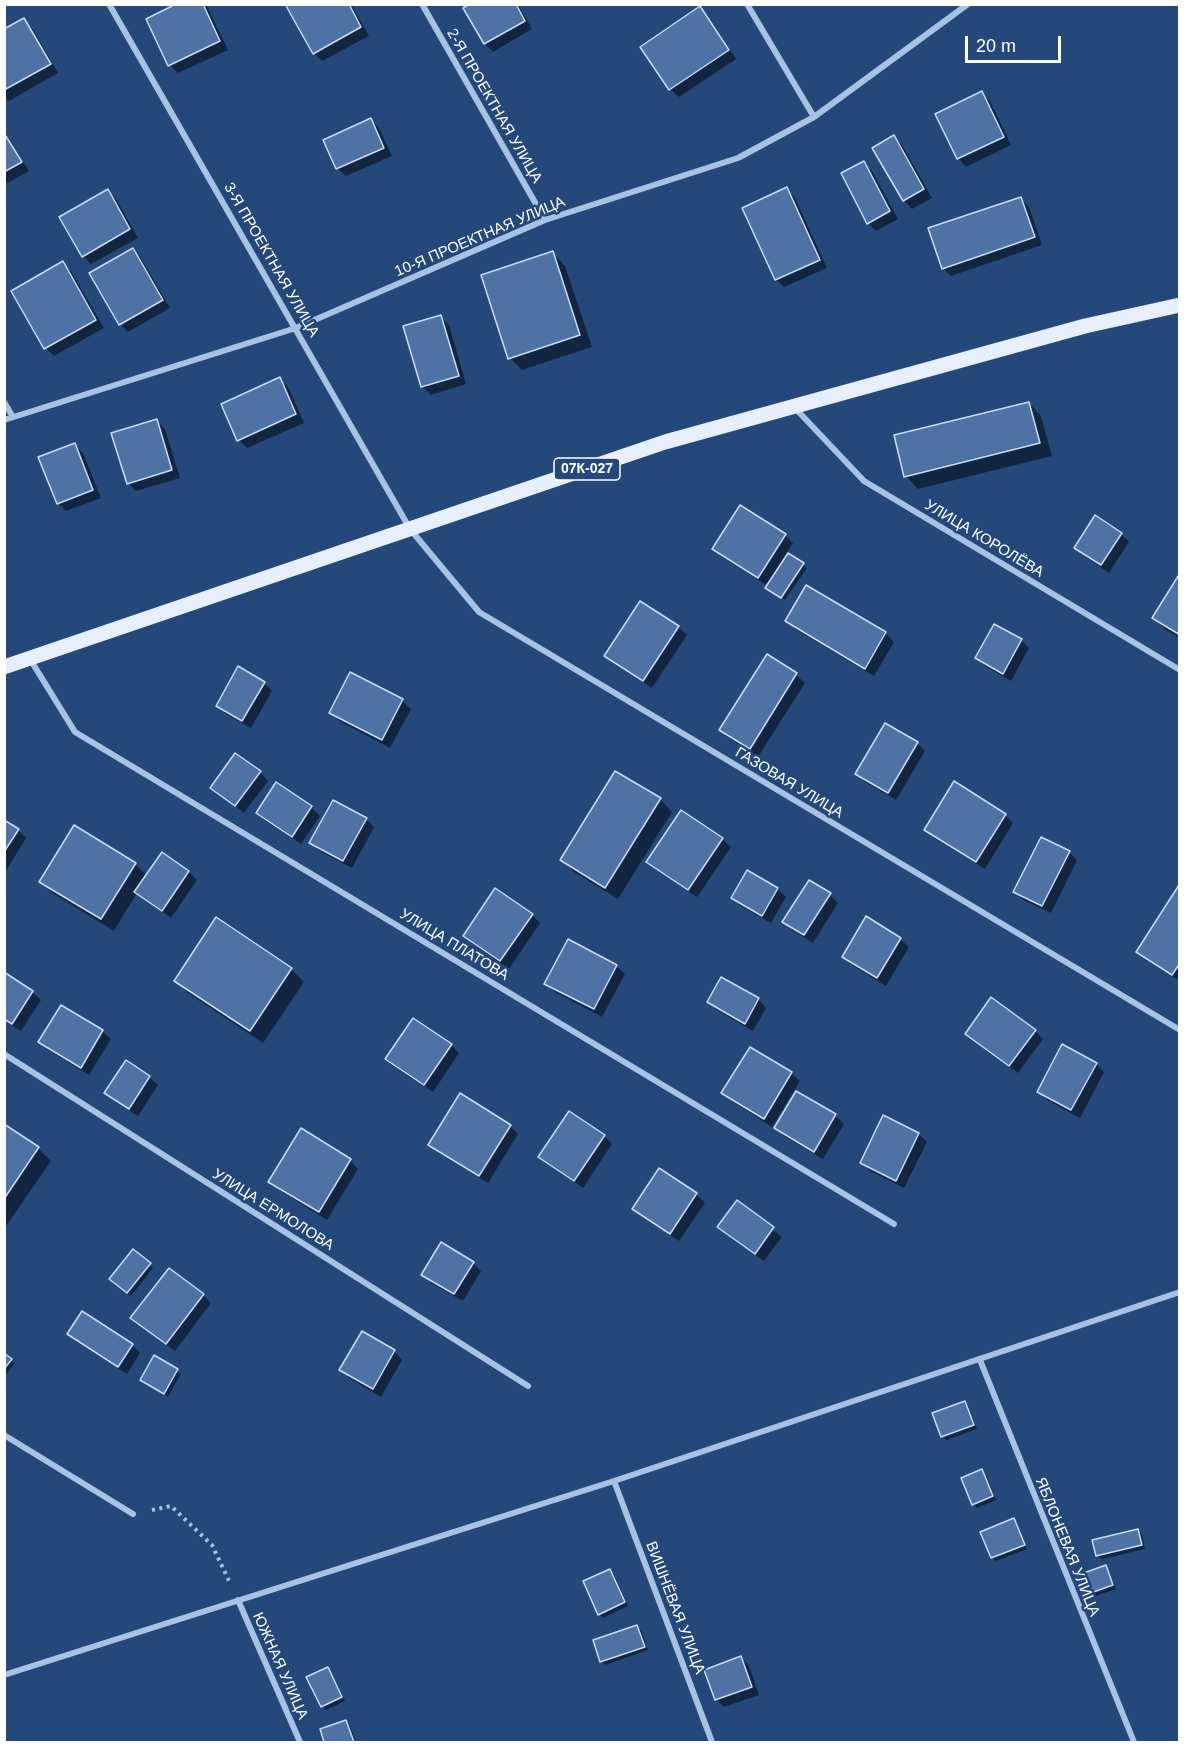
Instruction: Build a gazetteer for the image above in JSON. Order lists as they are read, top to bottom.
{
  "streets": {
    "main road": ["07К-027"],
    "street": [
      "2-Я ПРОЕКТНАЯ УЛИЦА",
      "10-Я ПРОЕКТНАЯ УЛИЦА",
      "3-Я ПРОЕКТНАЯ УЛИЦА",
      "УЛИЦА КОРОЛЁВА",
      "ГАЗОВАЯ УЛИЦА",
      "УЛИЦА ПЛАТОВА",
      "УЛИЦА ЕРМОЛОВА",
      "ЯБЛОНЕВАЯ УЛИЦА",
      "ВИШНЁВАЯ УЛИЦА",
      "ЮЖНАЯ УЛИЦА"
    ]
  },
  "crossings": [
    ["2-Я ПРОЕКТНАЯ УЛИЦА", "10-Я ПРОЕКТНАЯ УЛИЦА"],
    ["10-Я ПРОЕКТНАЯ УЛИЦА", "3-Я ПРОЕКТНАЯ УЛИЦА"],
    ["3-Я ПРОЕКТНАЯ УЛИЦА", "07К-027"],
    ["3-Я ПРОЕКТНАЯ УЛИЦА", "ГАЗОВАЯ УЛИЦА"],
    ["07К-027", "УЛИЦА КОРОЛЁВА"],
    ["07К-027", "ГАЗОВАЯ УЛИЦА"],
    ["07К-027", "УЛИЦА ПЛАТОВА"]
  ],
  "scale_bar": "20 m"
}
